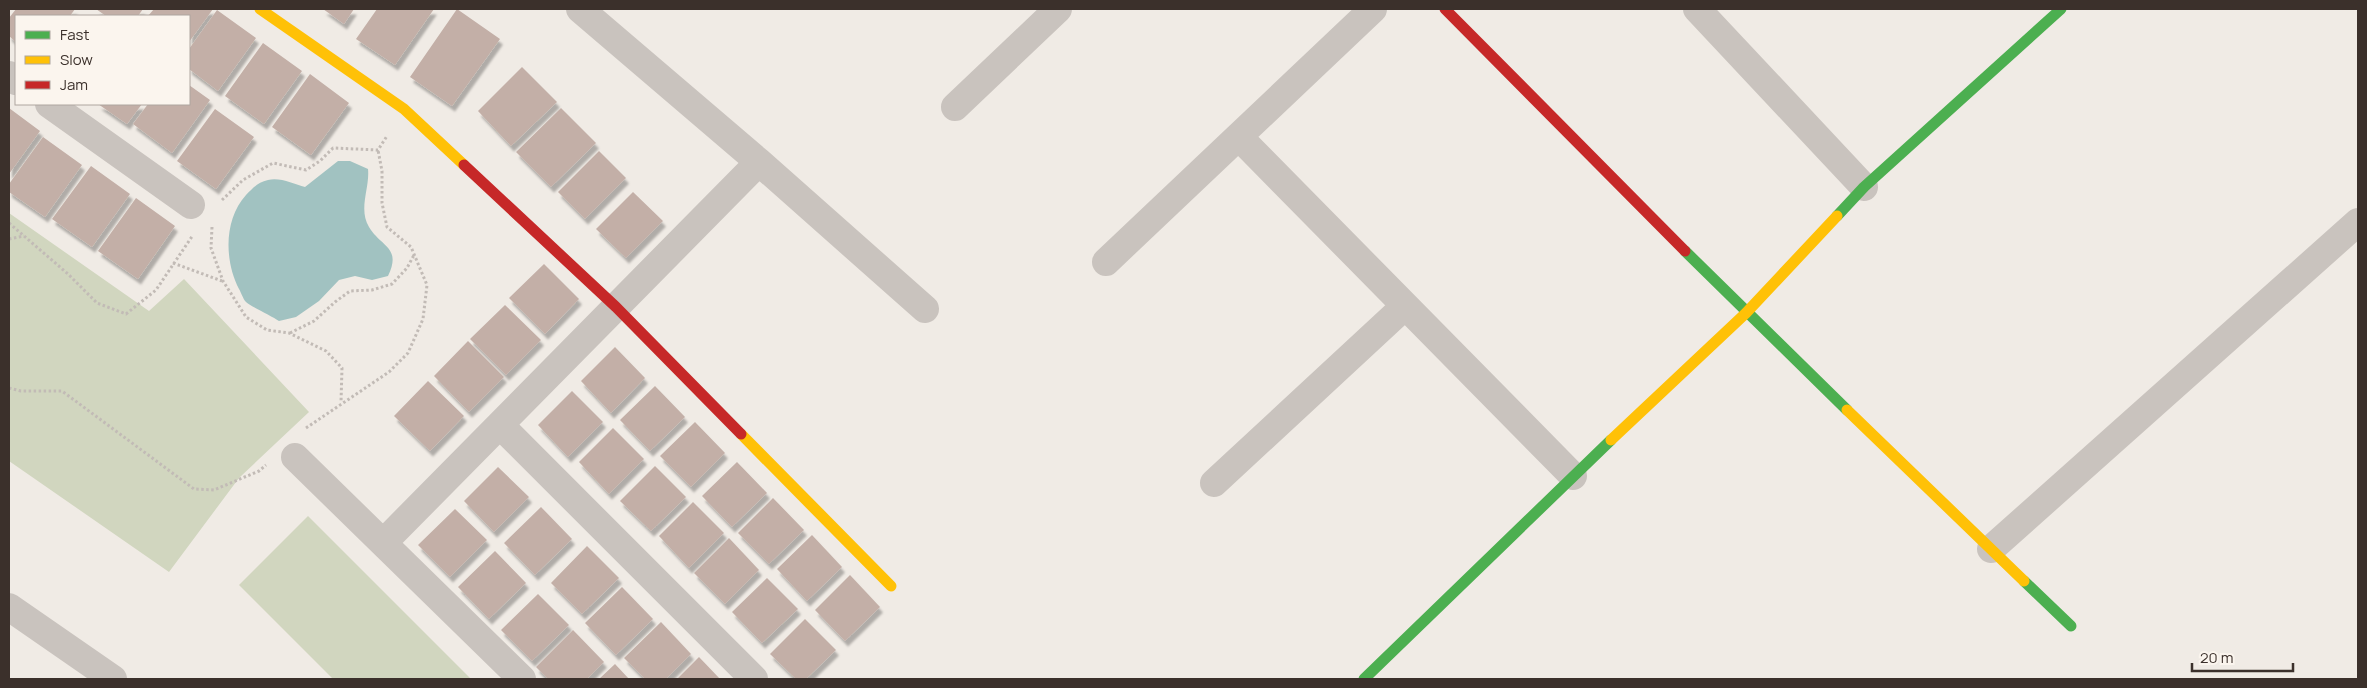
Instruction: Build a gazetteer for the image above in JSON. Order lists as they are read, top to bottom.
{
  "legend": ["Fast", "Slow", "Jam"],
  "scale_bar": "20 m"
}
